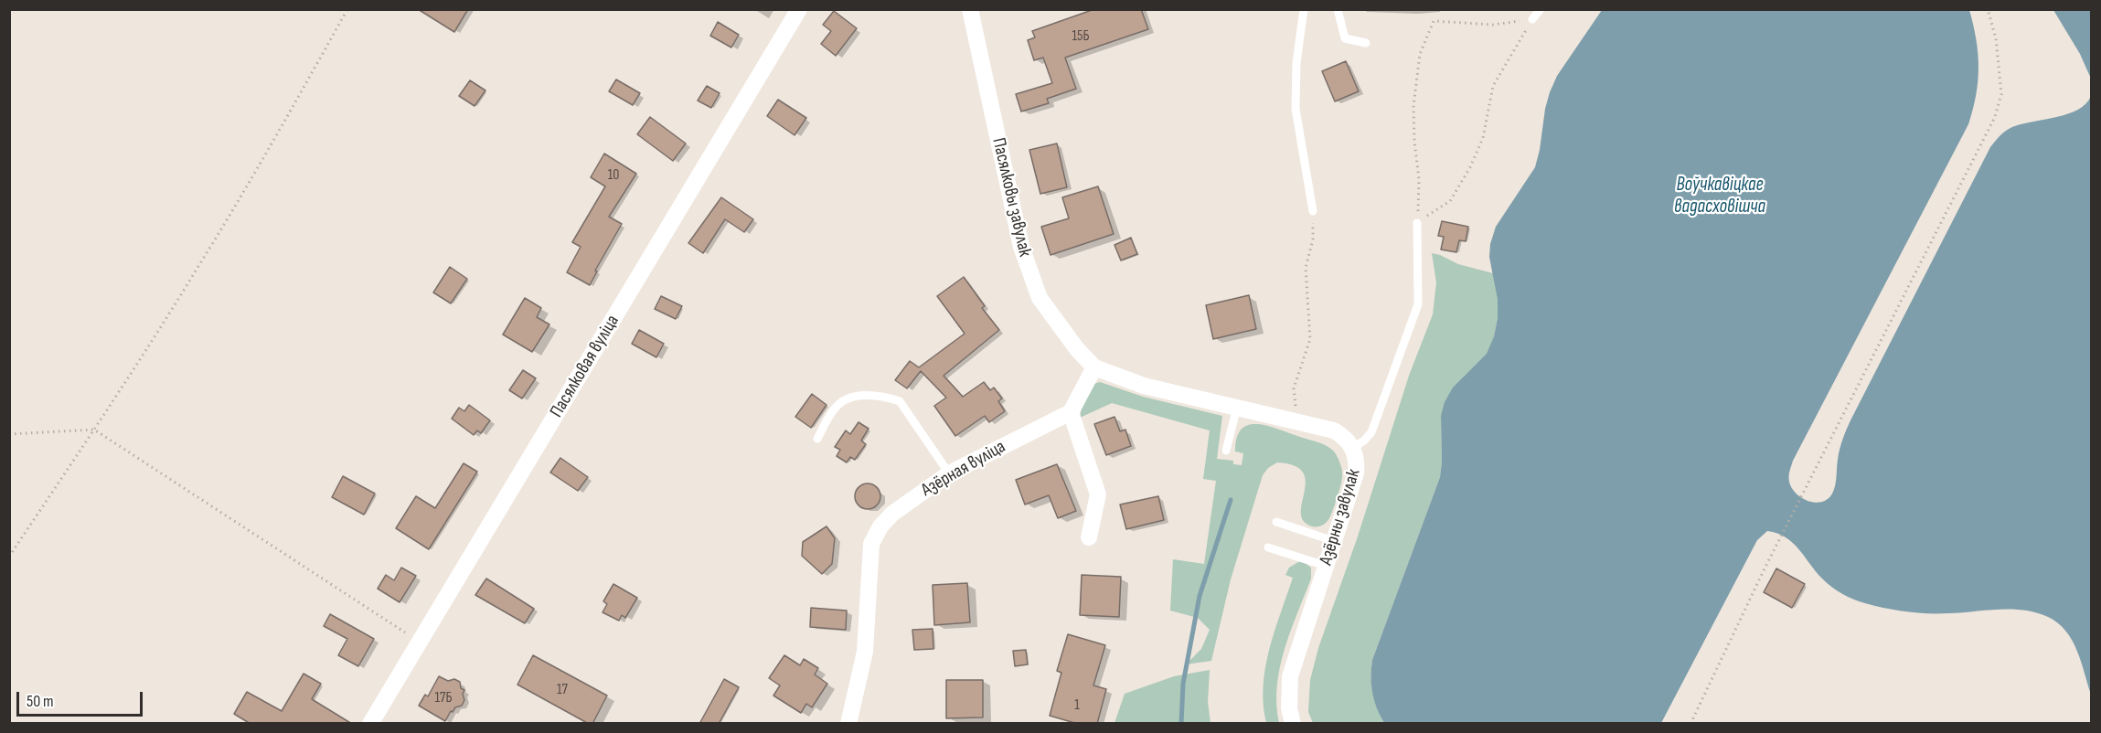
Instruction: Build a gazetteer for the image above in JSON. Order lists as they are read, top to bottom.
{
  "streets": {
    "street": [
      "Пасялковы завулак",
      "Пасялковая вуліца",
      "Азёрная вуліца",
      "Азёрны завулак"
    ]
  },
  "crossings": [
    ["Пасялковы завулак", "Азёрны завулак"]
  ],
  "water": ["Воўчкавіцкае вадасховішча"],
  "house_numbers": [
    "15Б",
    "10",
    "17",
    "17Б",
    "1"
  ],
  "scale_bar": "50 m"
}
